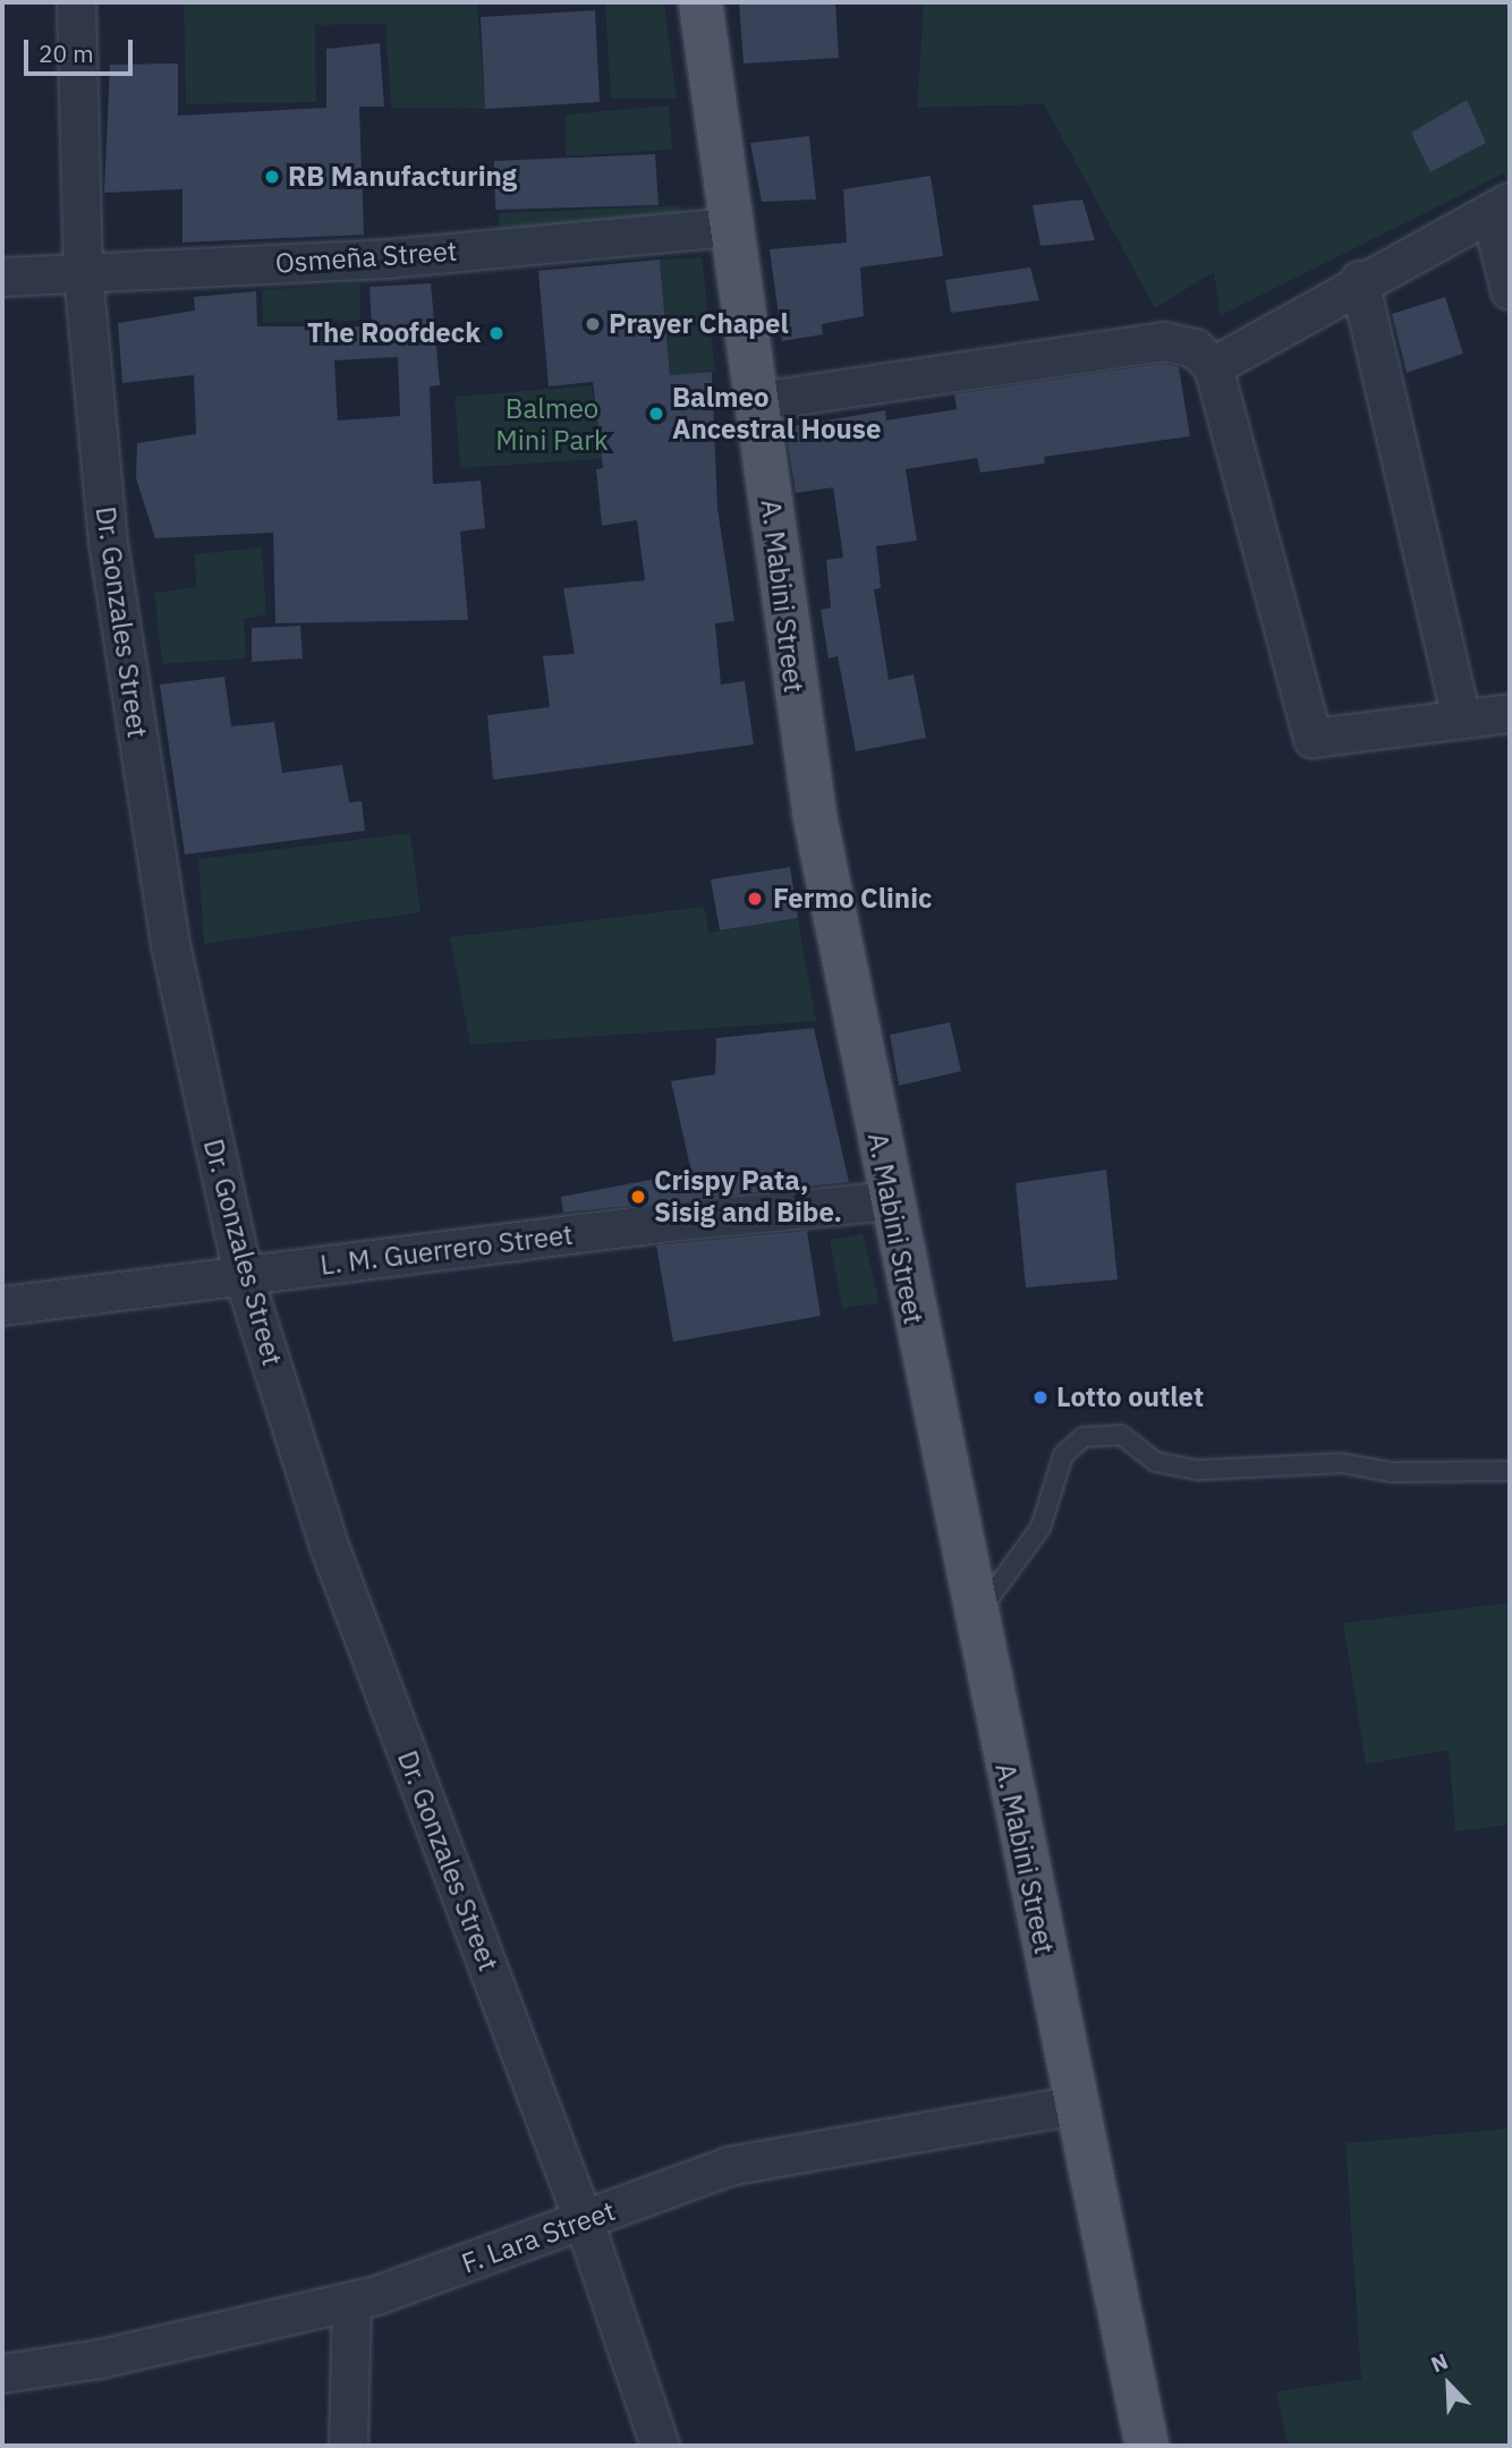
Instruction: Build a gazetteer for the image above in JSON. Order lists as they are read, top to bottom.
{
  "streets": {
    "main road": ["A. Mabini Street"],
    "street": [
      "Osmeña Street",
      "Dr. Gonzales Street",
      "L. M. Guerrero Street",
      "F. Lara Street"
    ]
  },
  "crossings": [
    ["Osmeña Street", "A. Mabini Street"],
    ["Osmeña Street", "Dr. Gonzales Street"],
    ["A. Mabini Street", "L. M. Guerrero Street"],
    ["A. Mabini Street", "F. Lara Street"],
    ["Dr. Gonzales Street", "L. M. Guerrero Street"],
    ["Dr. Gonzales Street", "F. Lara Street"]
  ],
  "parks": ["Balmeo Mini Park"],
  "places": [
    "RB Manufacturing",
    "Prayer Chapel",
    "The Roofdeck",
    "Balmeo Ancestral House",
    "Fermo Clinic",
    "Crispy Pata, Sisig and Bibe.",
    "Lotto outlet"
  ],
  "scale_bar": "20 m",
  "north": "top left"
}
